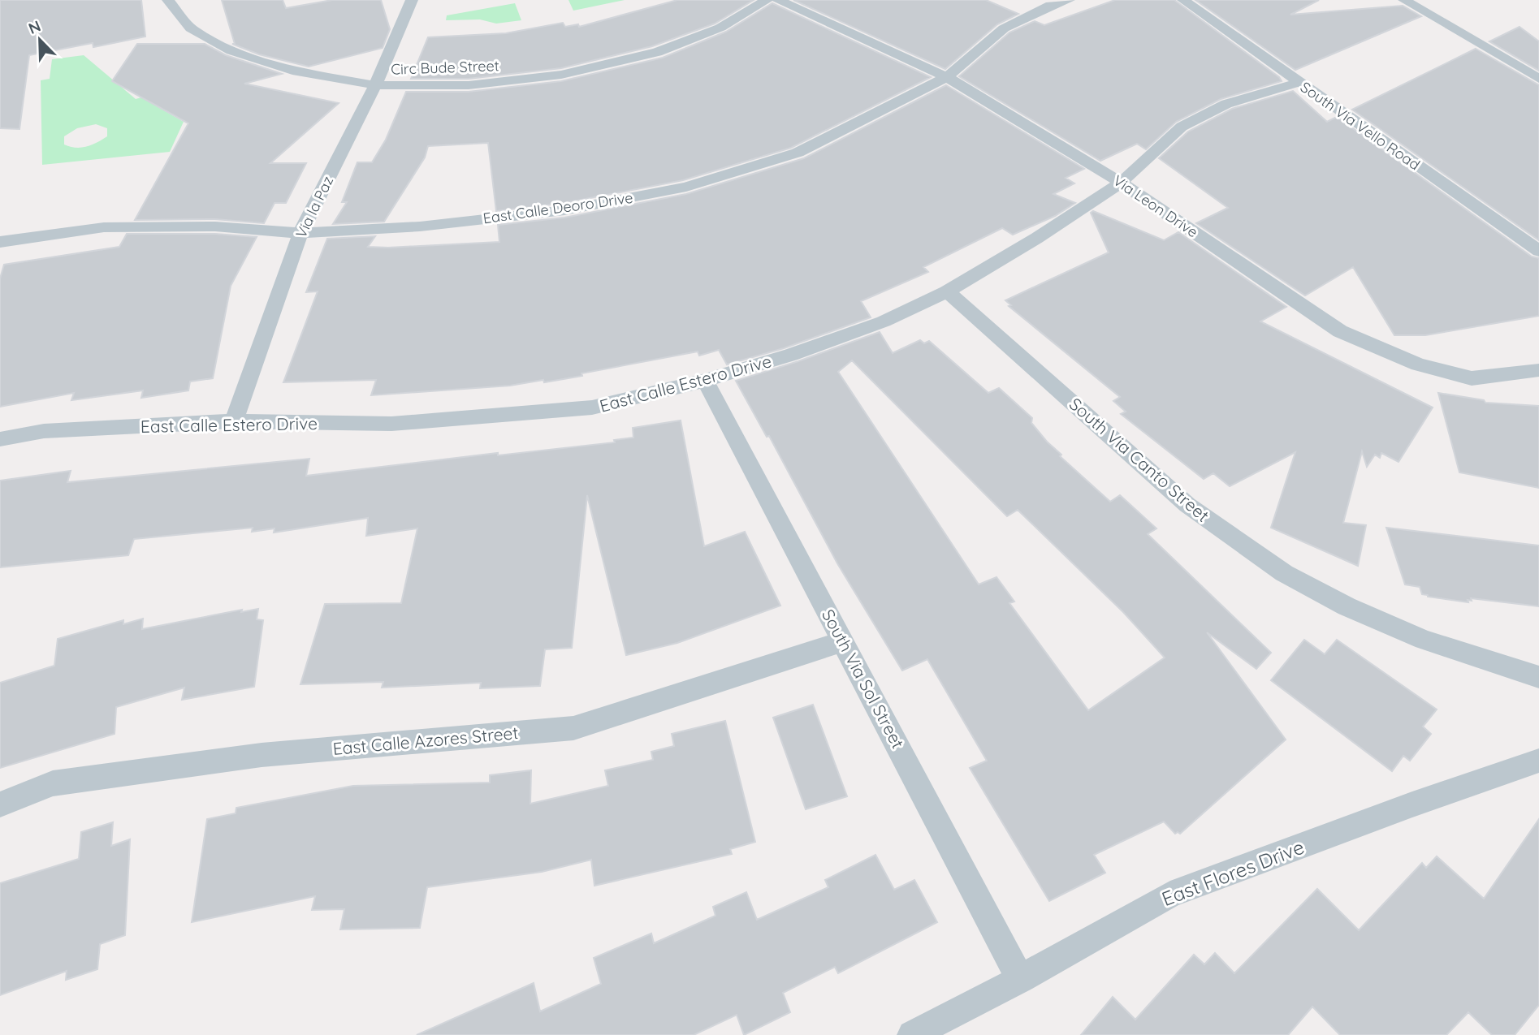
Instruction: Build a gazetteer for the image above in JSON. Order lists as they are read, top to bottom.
{
  "streets": {
    "lane": [
      "Circ Bude Street",
      "South Via Vello Road",
      "Via Leon Drive",
      "Via la Paz",
      "East Calle Deoro Drive",
      "East Calle Estero Drive",
      "South Via Canto Street",
      "South Via Sol Street",
      "East Calle Azores Street",
      "East Flores Drive"
    ]
  },
  "crossings": [
    ["Circ Bude Street", "Via la Paz"],
    ["South Via Vello Road", "East Calle Estero Drive"],
    ["Via Leon Drive", "East Calle Deoro Drive"],
    ["Via Leon Drive", "East Calle Estero Drive"],
    ["Via la Paz", "East Calle Deoro Drive"],
    ["Via la Paz", "East Calle Estero Drive"],
    ["East Calle Estero Drive", "South Via Canto Street"],
    ["East Calle Estero Drive", "South Via Sol Street"],
    ["South Via Sol Street", "East Calle Azores Street"],
    ["South Via Sol Street", "East Flores Drive"]
  ],
  "north": "top left"
}
